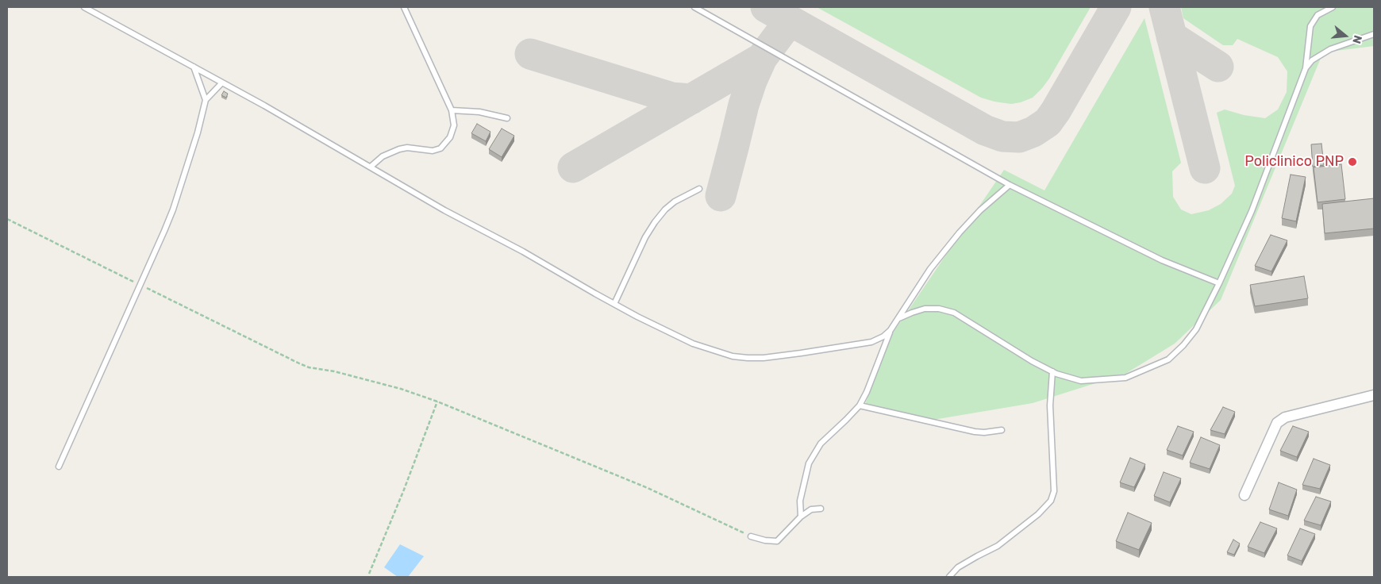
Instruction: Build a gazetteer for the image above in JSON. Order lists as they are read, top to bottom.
{
  "places": ["Policlinico PNP"],
  "north": "right"
}
